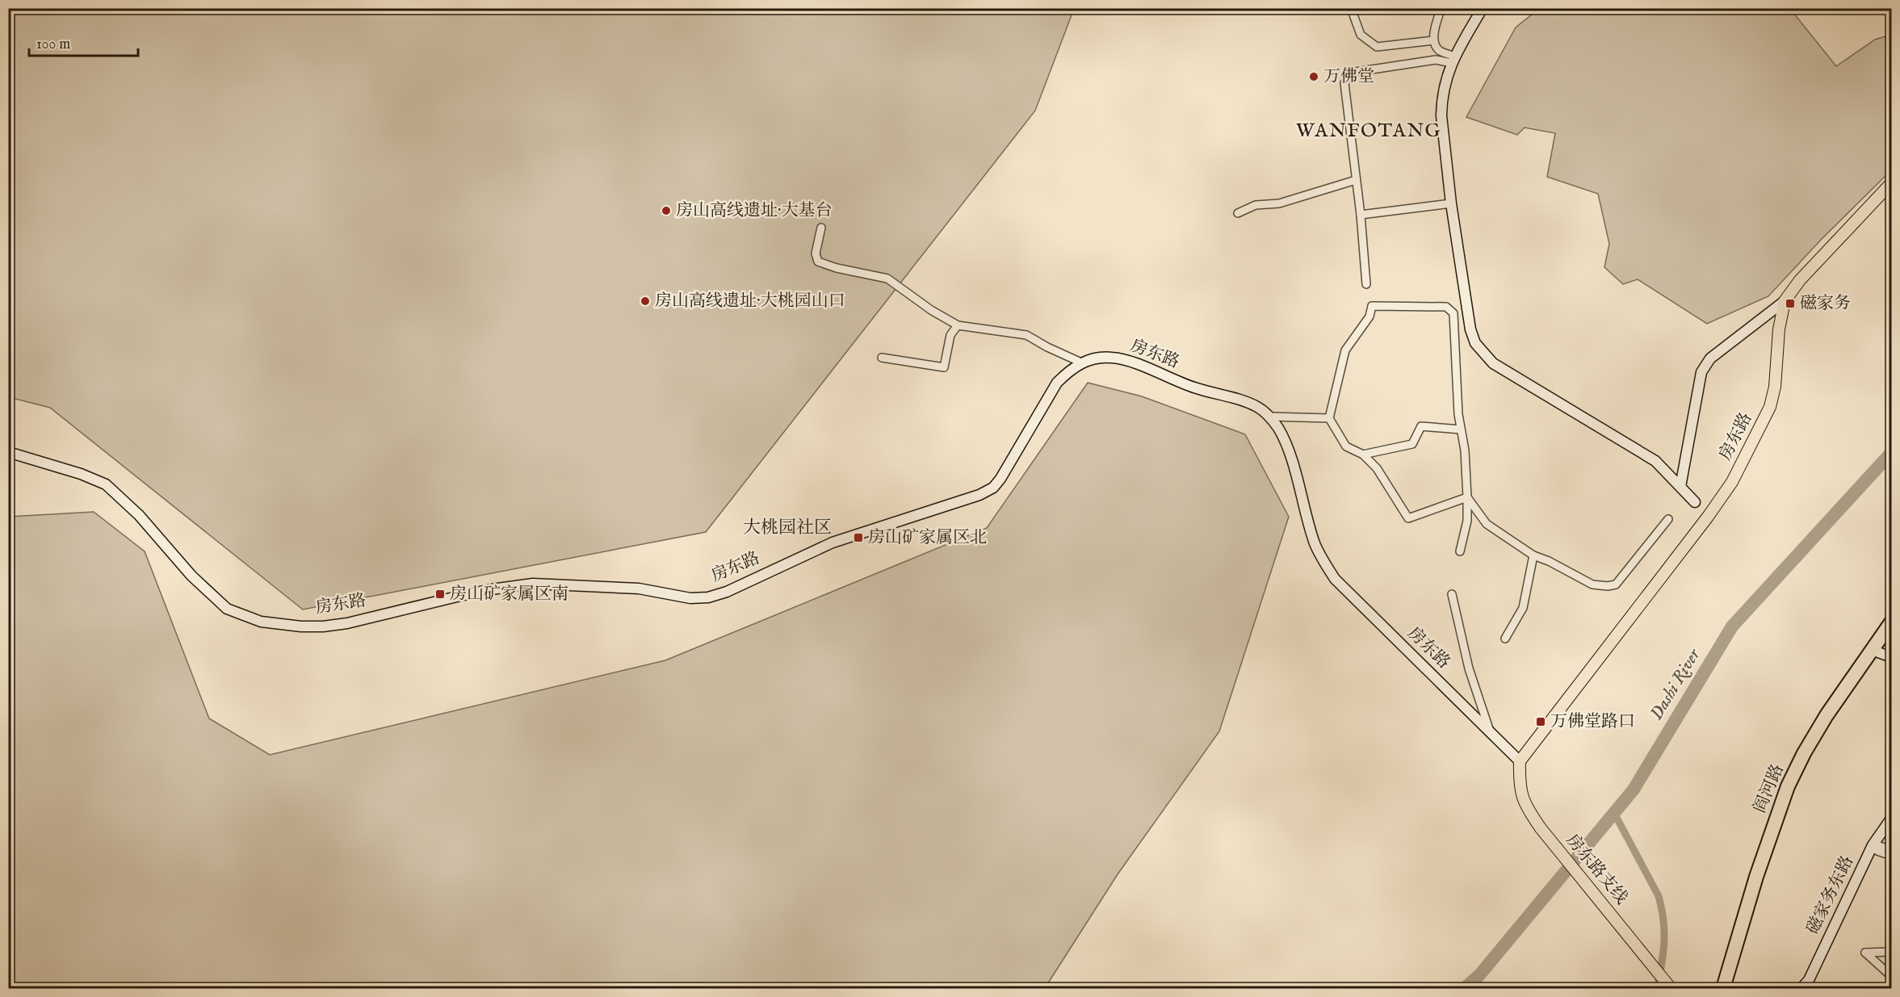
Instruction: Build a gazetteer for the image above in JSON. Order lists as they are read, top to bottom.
{
  "streets": {
    "highway": ["阎河路"],
    "main road": ["房东路", "房东路支线", "磁家务东路"]
  },
  "crossings": [
    ["房东路", "房东路支线"]
  ],
  "districts": ["WANFOTANG", "大桃园社区"],
  "water": ["Dashi River"],
  "places": {
    "other": ["万佛堂", "房山高线遗址·大基台", "房山高线遗址·大桃园山口"],
    "transit": [
      "磁家务",
      "房山矿家属区北",
      "房山矿家属区南",
      "万佛堂路口"
    ]
  },
  "scale_bar": "100 m"
}
